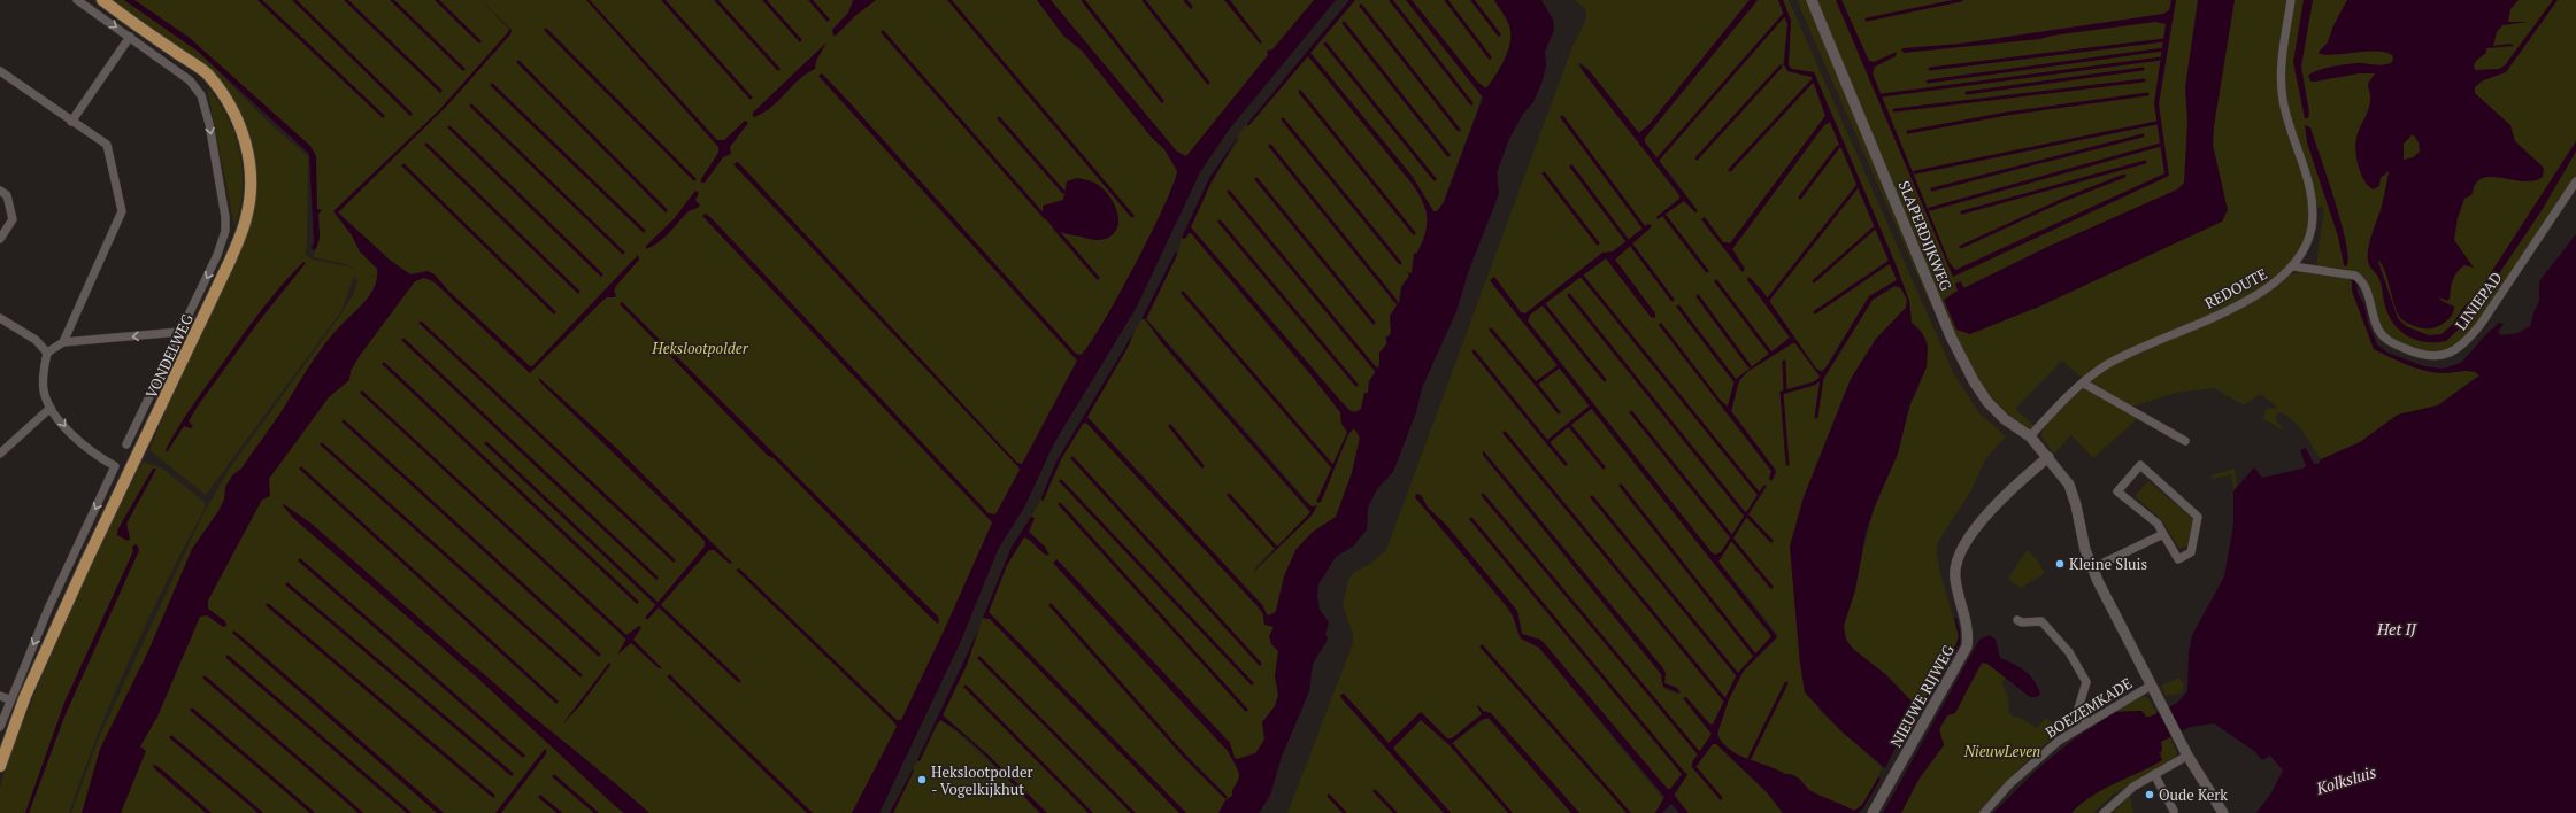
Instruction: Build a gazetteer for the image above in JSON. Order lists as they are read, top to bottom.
{
  "streets": {
    "main road": ["VONDELWEG"],
    "street": [
      "SLAPERDIJKWEG",
      "REDOUTE",
      "LINIEPAD",
      "NIEUWE RIJWEG",
      "BOEZEMKADE"
    ]
  },
  "crossings": [
    ["SLAPERDIJKWEG", "REDOUTE"],
    ["SLAPERDIJKWEG", "NIEUWE RIJWEG"],
    ["SLAPERDIJKWEG", "BOEZEMKADE"],
    ["REDOUTE", "LINIEPAD"]
  ],
  "water": ["Het IJ", "Kolksluis"],
  "parks": ["Hekslootpolder", "NieuwLeven"],
  "places": ["Kleine Sluis", "Hekslootpolder - Vogelkijkhut", "Oude Kerk"]
}
